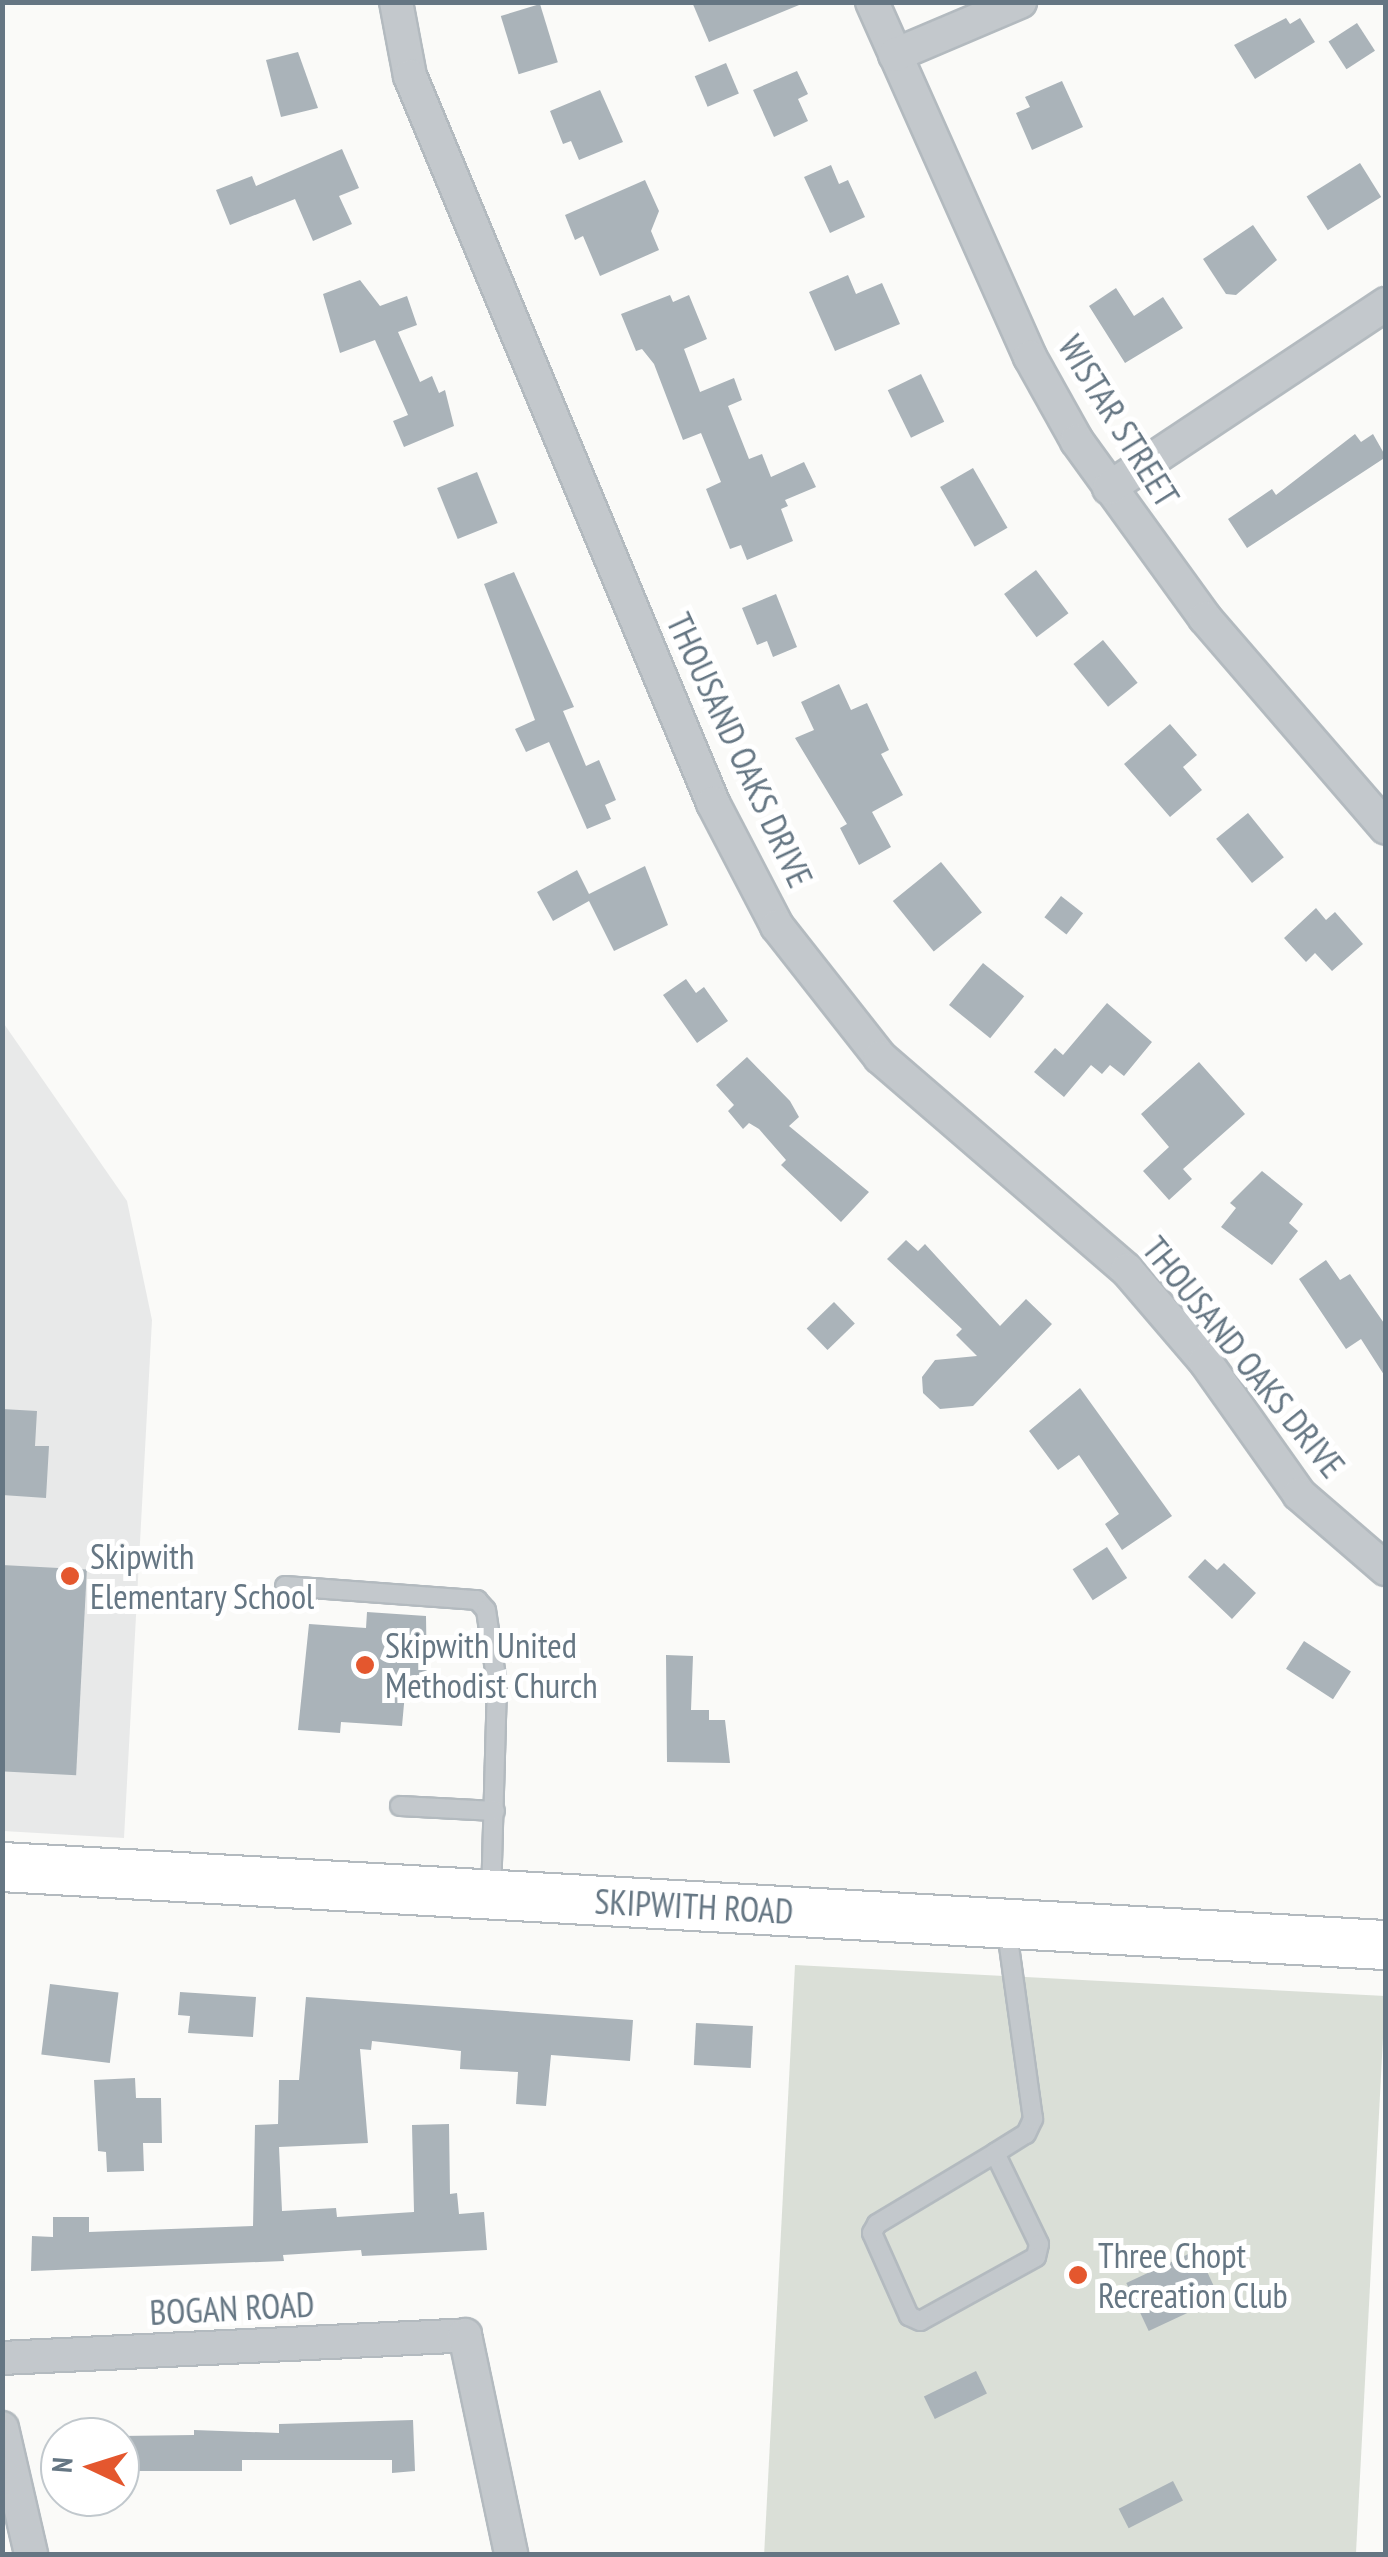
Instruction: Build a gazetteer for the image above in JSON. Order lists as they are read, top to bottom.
{
  "streets": {
    "main road": ["SKIPWITH ROAD"],
    "street": ["WISTAR STREET", "THOUSAND OAKS DRIVE", "BOGAN ROAD"]
  },
  "places": ["Skipwith Elementary School", "Skipwith United Methodist Church", "Three Chopt Recreation Club"],
  "north": "left"
}
